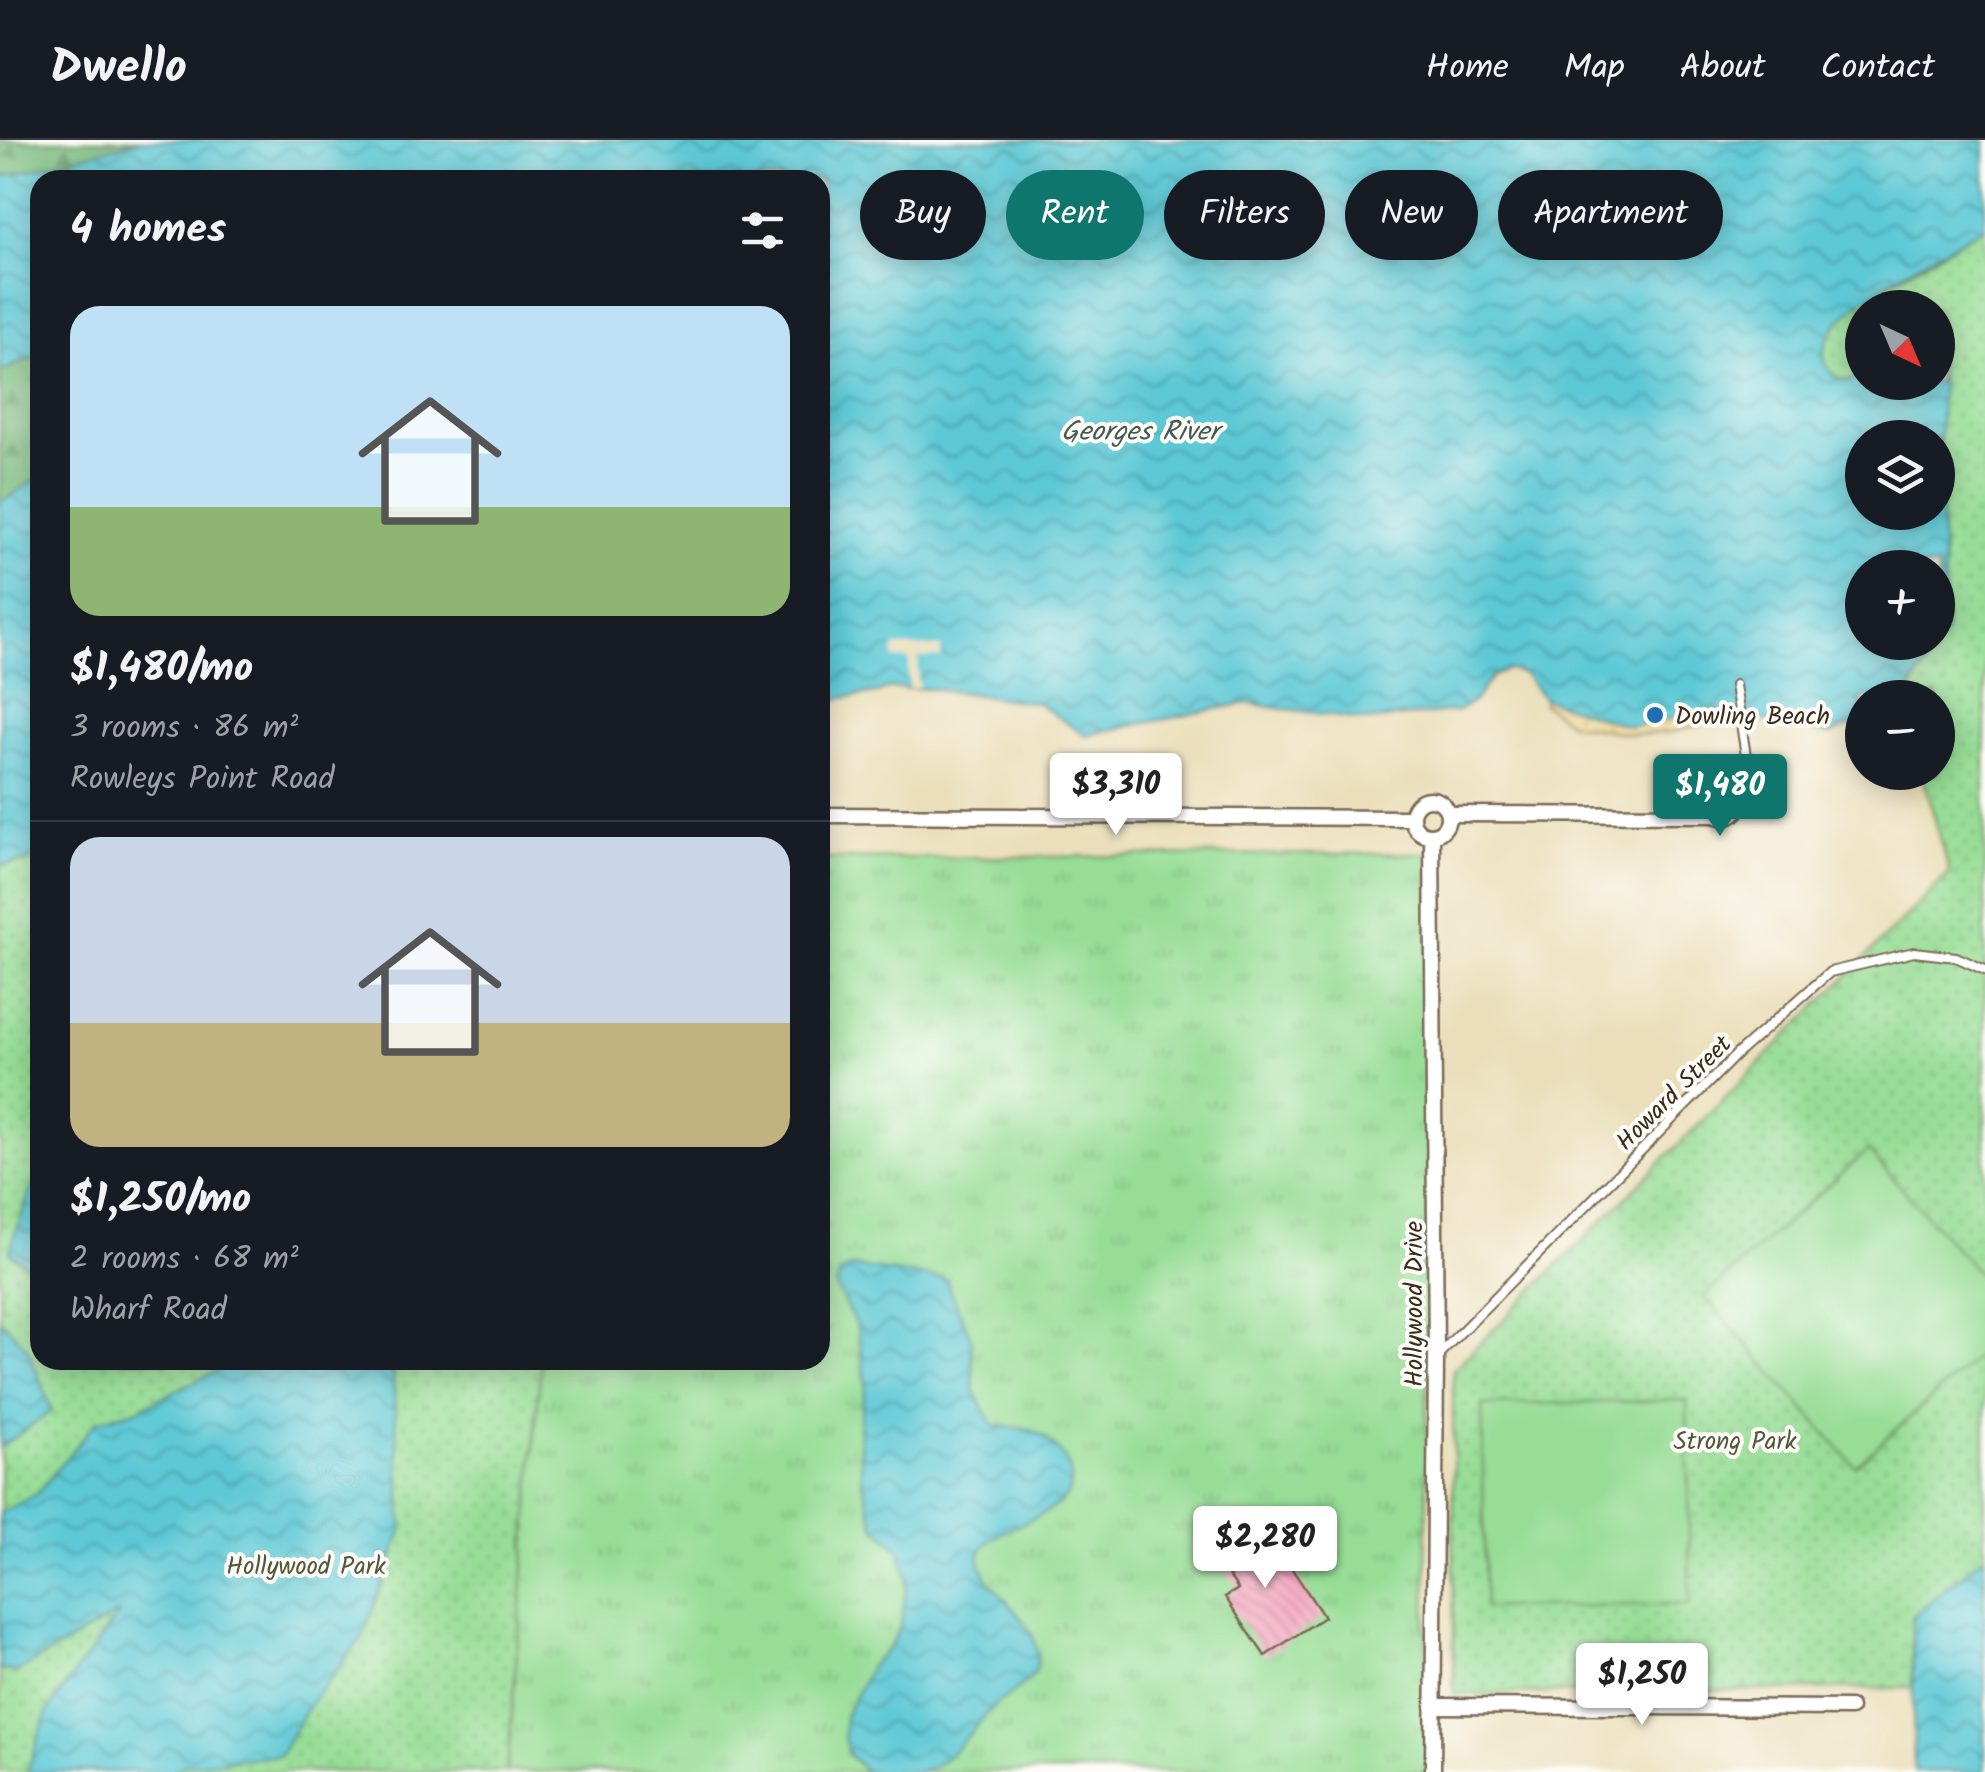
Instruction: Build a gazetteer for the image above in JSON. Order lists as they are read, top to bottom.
{
  "streets": {
    "street": ["Hollywood Drive"],
    "lane": ["Howard Street"]
  },
  "crossings": [
    ["Howard Street", "Hollywood Drive"]
  ],
  "water": ["Georges River"],
  "parks": ["Strong Park", "Hollywood Park"],
  "places": ["Dowling Beach"],
  "north": "bottom right",
  "page": {
    "header": "Dwello",
    "nav": [
      "Home",
      "Map",
      "About",
      "Contact"
    ],
    "chip": [
      "Buy",
      "Rent",
      "Filters",
      "New",
      "Apartment"
    ],
    "heading": "4 homes",
    "map_buttons": ["+", "−"],
    "list": [
      {
        "name": "$1,480/mo",
        "note": "3 rooms · 86 m² · Rowleys Point Road"
      },
      {
        "name": "$1,250/mo",
        "note": "2 rooms · 68 m² · Wharf Road"
      }
    ],
    "price": [
      "$3,310",
      "$1,480",
      "$2,280",
      "$1,250"
    ]
  }
}
